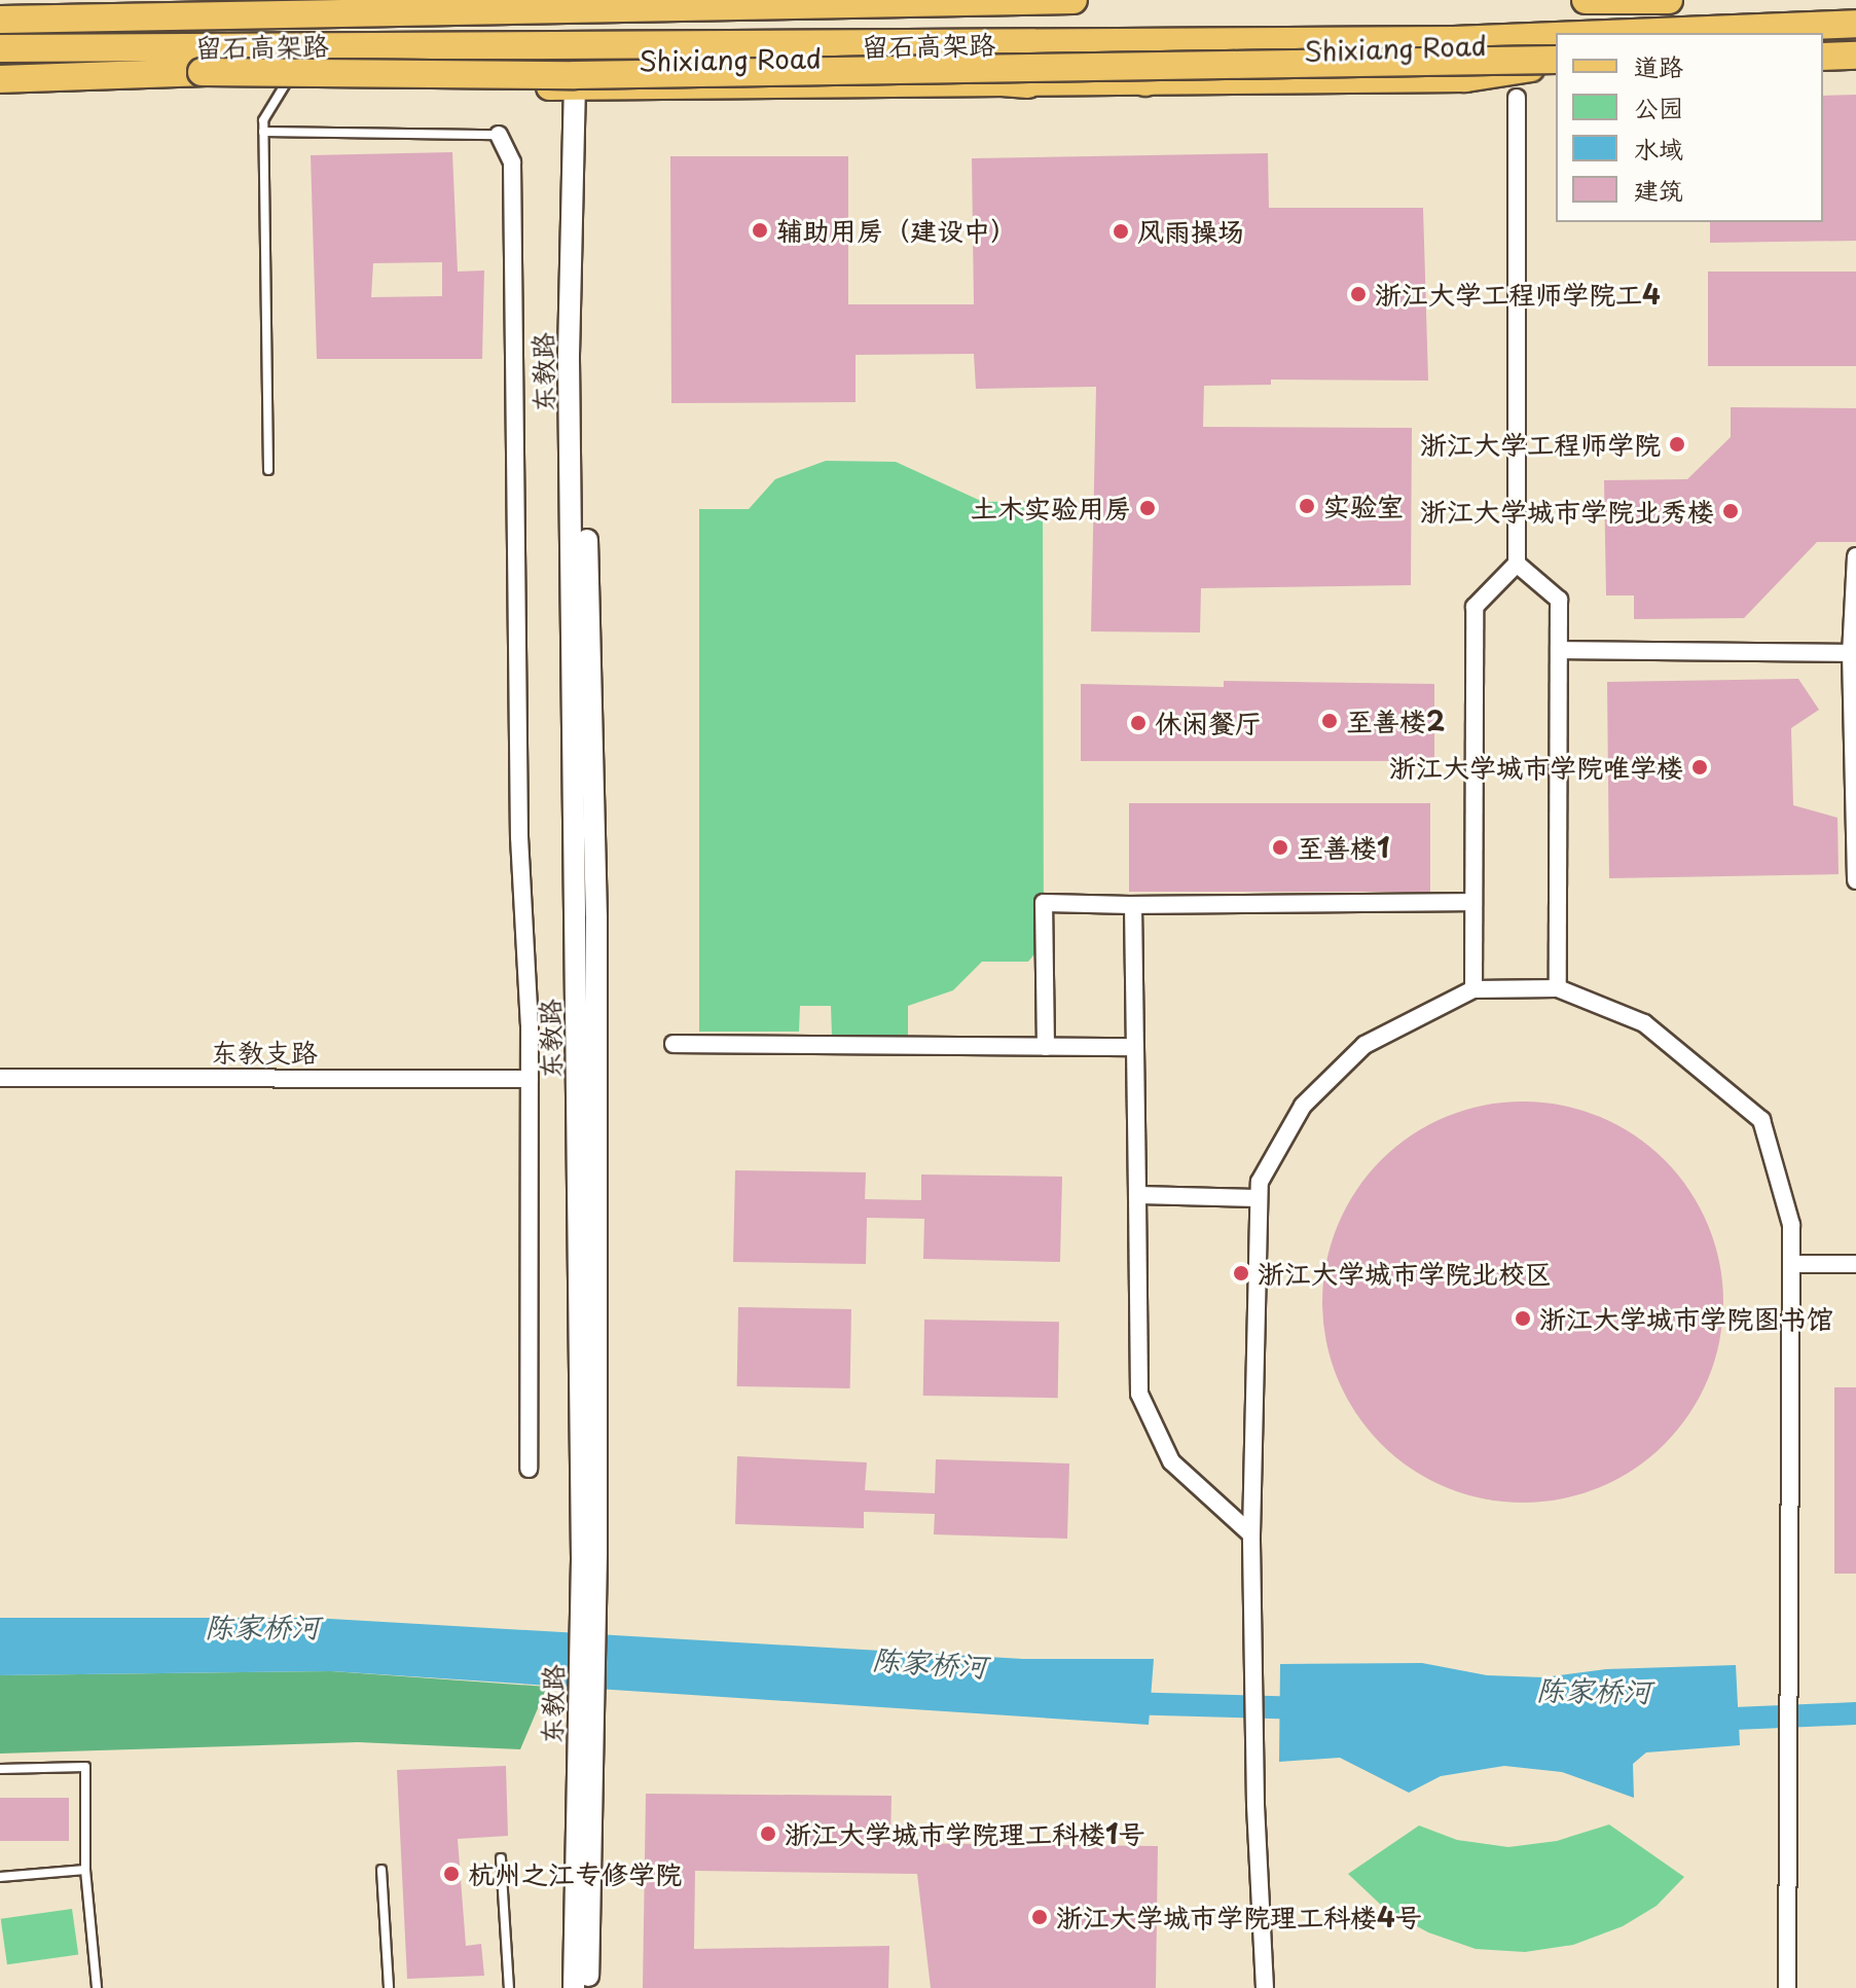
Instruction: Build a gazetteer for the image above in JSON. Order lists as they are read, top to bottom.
{
  "streets": {
    "highway": ["留石高架路"],
    "main road": ["Shixiang Road"],
    "street": ["东教路", "东教支路"]
  },
  "crossings": [
    ["Shixiang Road", "东教路"]
  ],
  "water": ["陈家桥河"],
  "places": [
    "辅助用房（建设中）",
    "风雨操场",
    "浙江大学工程师学院工4",
    "浙江大学工程师学院",
    "实验室",
    "土木实验用房",
    "浙江大学城市学院北秀楼",
    "至善楼2",
    "休闲餐厅",
    "浙江大学城市学院唯学楼",
    "至善楼1",
    "浙江大学城市学院北校区",
    "浙江大学城市学院图书馆",
    "浙江大学城市学院理工科楼1号",
    "杭州之江专修学院",
    "浙江大学城市学院理工科楼4号"
  ],
  "legend": [
    "道路",
    "公园",
    "水域",
    "建筑"
  ]
}
